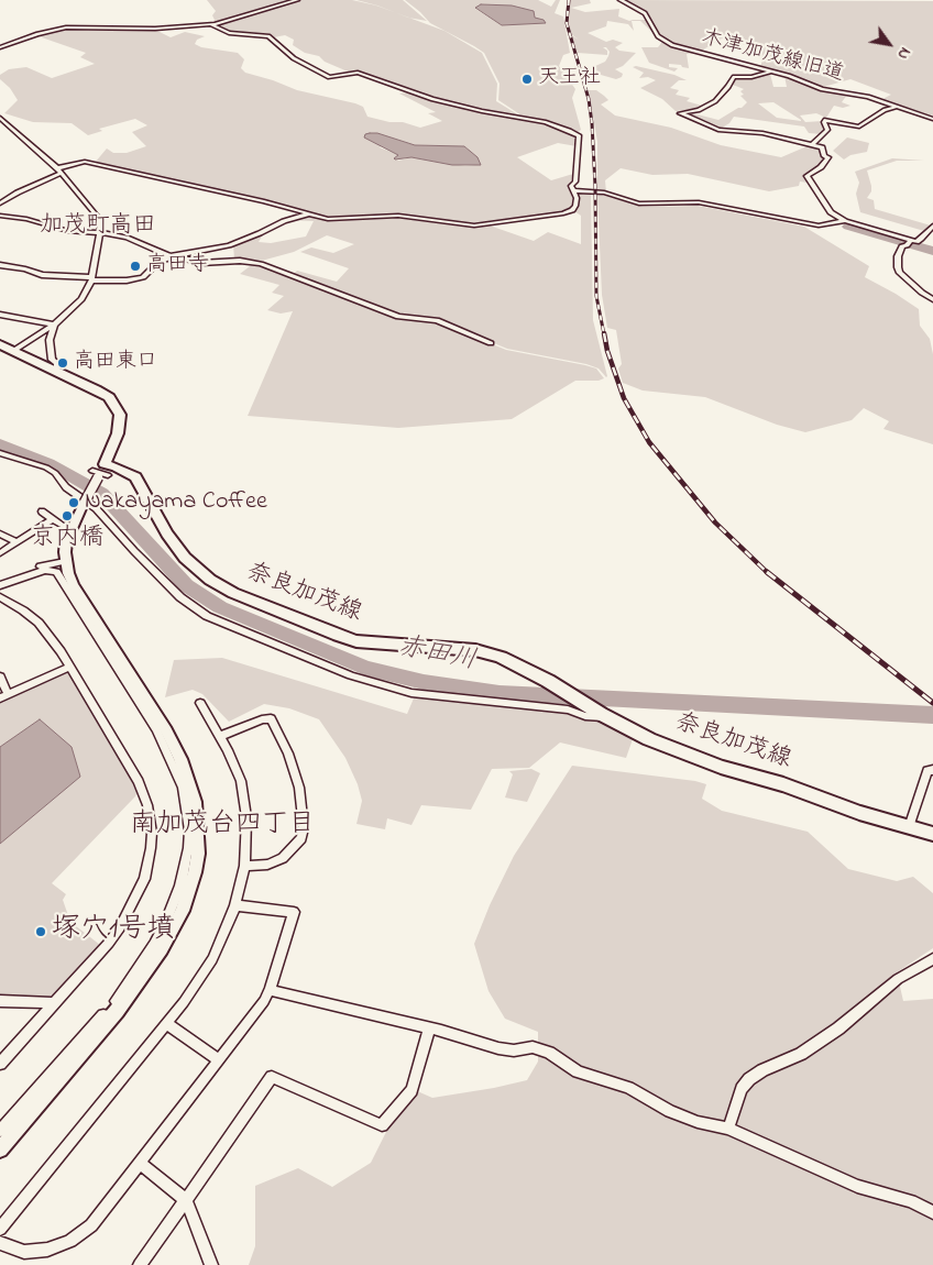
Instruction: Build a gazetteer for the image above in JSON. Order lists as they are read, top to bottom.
{
  "streets": {
    "main road": ["奈良加茂線"],
    "street": ["木津加茂線旧道"]
  },
  "districts": ["加茂町高田", "南加茂台四丁目"],
  "water": ["赤田川"],
  "places": [
    "天王社",
    "高田寺",
    "高田東口",
    "Nakayama Coffee",
    "京内橋",
    "塚穴1号墳"
  ],
  "north": "bottom right"
}
